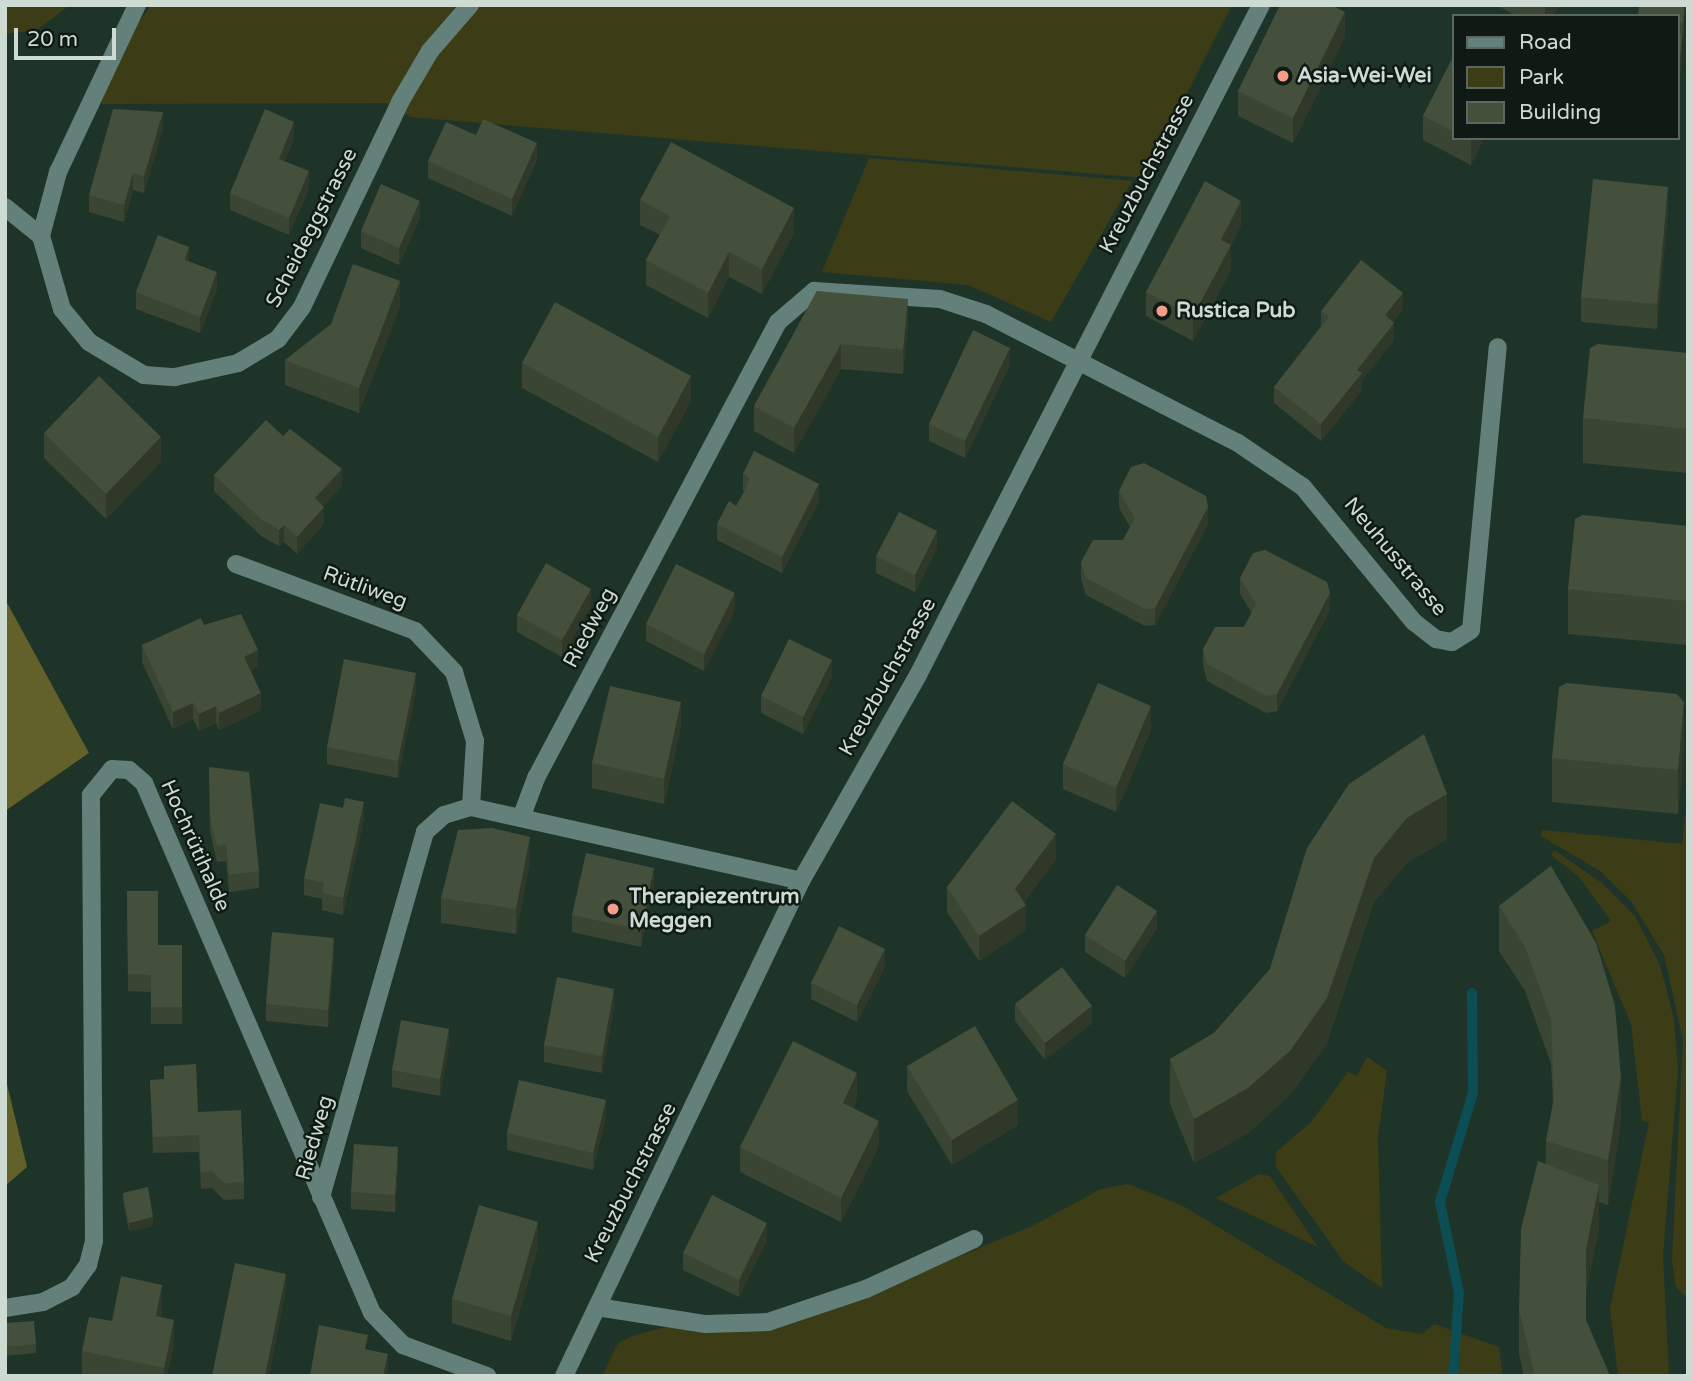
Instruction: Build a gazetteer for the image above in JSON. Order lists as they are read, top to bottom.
{
  "streets": {
    "street": [
      "Kreuzbuchstrasse",
      "Scheideggstrasse",
      "Neuhusstrasse",
      "Rütliweg",
      "Riedweg",
      "Hochrütihalde"
    ]
  },
  "crossings": [
    ["Kreuzbuchstrasse", "Neuhusstrasse"],
    ["Kreuzbuchstrasse", "Riedweg"],
    ["Neuhusstrasse", "Riedweg"],
    ["Rütliweg", "Riedweg"],
    ["Riedweg", "Hochrütihalde"]
  ],
  "places": ["Asia-Wei-Wei", "Rustica Pub", "Therapiezentrum Meggen"],
  "legend": ["Road", "Park", "Building"],
  "scale_bar": "20 m"
}
